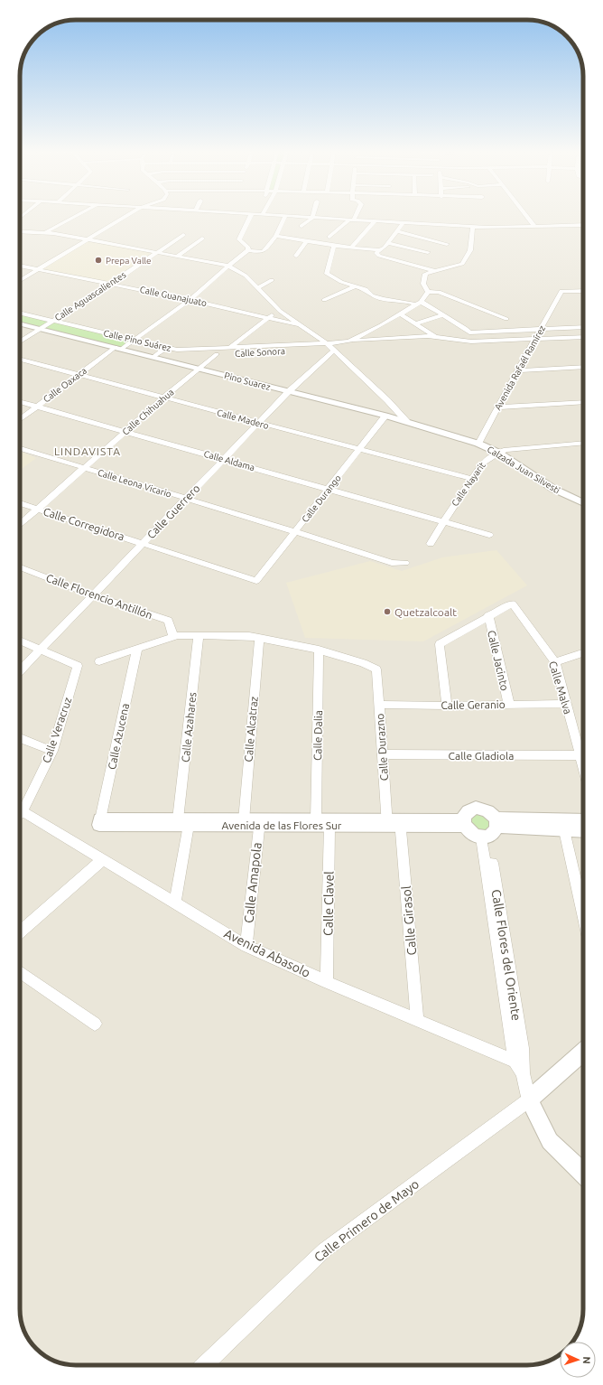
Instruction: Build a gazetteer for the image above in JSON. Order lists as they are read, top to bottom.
{
  "streets": {
    "street": [
      "Calle Aguascalientes",
      "Calle Guanajuato",
      "Calle Pino Suárez",
      "Calle Sonora",
      "Avenida Rafaél Ramírez",
      "Pino Suarez",
      "Calle Oaxaca",
      "Calle Chihuahua",
      "Calle Madero",
      "Calle Aldama",
      "Calzada Juan Silvesti",
      "Calle Leona Vicario",
      "Calle Nayarit",
      "Calle Durango",
      "Calle Guerrero",
      "Calle Corregidora",
      "Calle Florencio Antillón",
      "Calle Jacinto",
      "Calle Malva",
      "Calle Geranio",
      "Calle Azahares",
      "Calle Alcatraz",
      "Calle Veracruz",
      "Calle Dalia",
      "Calle Azucena",
      "Calle Durazno",
      "Calle Gladiola",
      "Avenida de las Flores Sur",
      "Calle Amapola",
      "Calle Clavel",
      "Calle Girasol",
      "Avenida Abasolo",
      "Calle Flores del Oriente",
      "Calle Primero de Mayo"
    ]
  },
  "crossings": [
    ["Calle Aguascalientes", "Calle Guanajuato"],
    ["Calle Aguascalientes", "Calle Pino Suárez"],
    ["Calle Aguascalientes", "Pino Suarez"],
    ["Calle Guanajuato", "Calle Pino Suárez"],
    ["Calle Guanajuato", "Calle Sonora"],
    ["Calle Guanajuato", "Calle Oaxaca"],
    ["Calle Guanajuato", "Calle Guerrero"],
    ["Calle Pino Suárez", "Calle Sonora"],
    ["Calle Pino Suárez", "Calle Oaxaca"],
    ["Calle Pino Suárez", "Calle Guerrero"],
    ["Calle Sonora", "Calle Chihuahua"],
    ["Calle Sonora", "Calle Guerrero"],
    ["Avenida Rafaél Ramírez", "Pino Suarez"],
    ["Avenida Rafaél Ramírez", "Calzada Juan Silvesti"],
    ["Pino Suarez", "Calle Oaxaca"],
    ["Pino Suarez", "Calle Chihuahua"],
    ["Pino Suarez", "Calzada Juan Silvesti"],
    ["Pino Suarez", "Calle Durango"],
    ["Pino Suarez", "Calle Guerrero"],
    ["Calle Oaxaca", "Calle Madero"],
    ["Calle Oaxaca", "Calle Aldama"],
    ["Calle Chihuahua", "Calle Madero"],
    ["Calle Chihuahua", "Calle Aldama"],
    ["Calle Chihuahua", "Calle Leona Vicario"],
    ["Calle Chihuahua", "Calle Corregidora"],
    ["Calle Madero", "Calle Nayarit"],
    ["Calle Madero", "Calle Durango"],
    ["Calle Madero", "Calle Guerrero"],
    ["Calle Aldama", "Calle Nayarit"],
    ["Calle Aldama", "Calle Durango"],
    ["Calle Aldama", "Calle Guerrero"],
    ["Calzada Juan Silvesti", "Calle Nayarit"],
    ["Calle Leona Vicario", "Calle Durango"],
    ["Calle Leona Vicario", "Calle Guerrero"],
    ["Calle Durango", "Calle Corregidora"],
    ["Calle Guerrero", "Calle Corregidora"],
    ["Calle Guerrero", "Calle Florencio Antillón"],
    ["Calle Guerrero", "Calle Veracruz"],
    ["Calle Jacinto", "Calle Malva"],
    ["Calle Jacinto", "Calle Geranio"],
    ["Calle Malva", "Calle Geranio"],
    ["Calle Malva", "Calle Gladiola"],
    ["Calle Geranio", "Calle Durazno"],
    ["Calle Azahares", "Avenida de las Flores Sur"],
    ["Calle Azahares", "Avenida Abasolo"],
    ["Calle Alcatraz", "Avenida de las Flores Sur"],
    ["Calle Dalia", "Calle Durazno"],
    ["Calle Dalia", "Avenida de las Flores Sur"],
    ["Calle Azucena", "Avenida de las Flores Sur"],
    ["Calle Durazno", "Calle Gladiola"],
    ["Calle Durazno", "Avenida de las Flores Sur"],
    ["Calle Durazno", "Calle Girasol"],
    ["Avenida de las Flores Sur", "Calle Amapola"],
    ["Avenida de las Flores Sur", "Calle Clavel"],
    ["Avenida de las Flores Sur", "Calle Girasol"],
    ["Avenida de las Flores Sur", "Calle Flores del Oriente"],
    ["Calle Amapola", "Avenida Abasolo"],
    ["Calle Clavel", "Avenida Abasolo"],
    ["Calle Girasol", "Avenida Abasolo"],
    ["Avenida Abasolo", "Calle Flores del Oriente"]
  ],
  "districts": ["LINDAVISTA"],
  "places": ["Prepa Valle", "Quetzalcoalt"],
  "north": "right"
}
